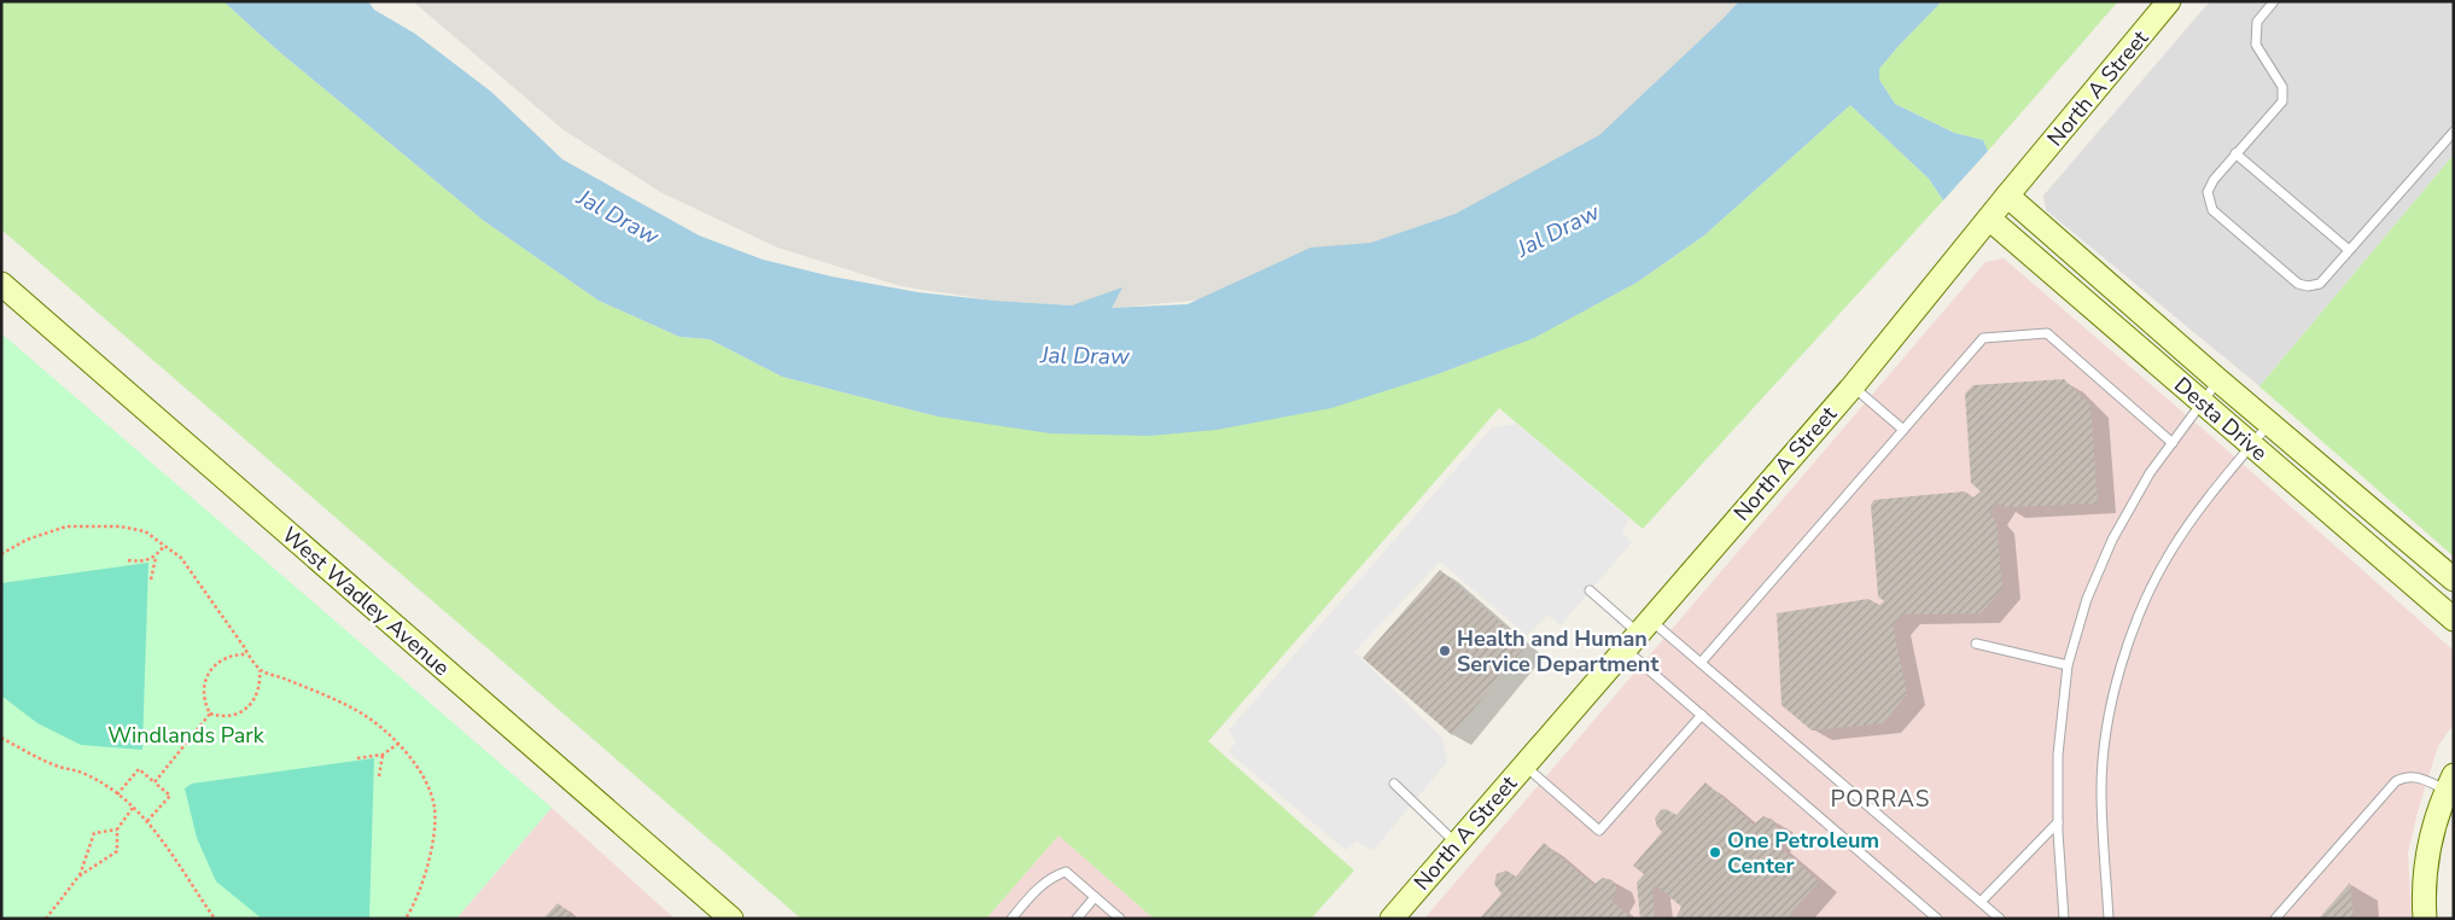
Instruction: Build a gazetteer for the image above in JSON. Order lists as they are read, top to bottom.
{
  "streets": {
    "main road": ["North A Street", "Desta Drive", "West Wadley Avenue"]
  },
  "crossings": [
    ["North A Street", "Desta Drive"]
  ],
  "districts": ["PORRAS"],
  "water": ["Jal Draw"],
  "parks": ["Windlands Park"],
  "places": ["Health and Human Service Department", "One Petroleum Center"]
}
